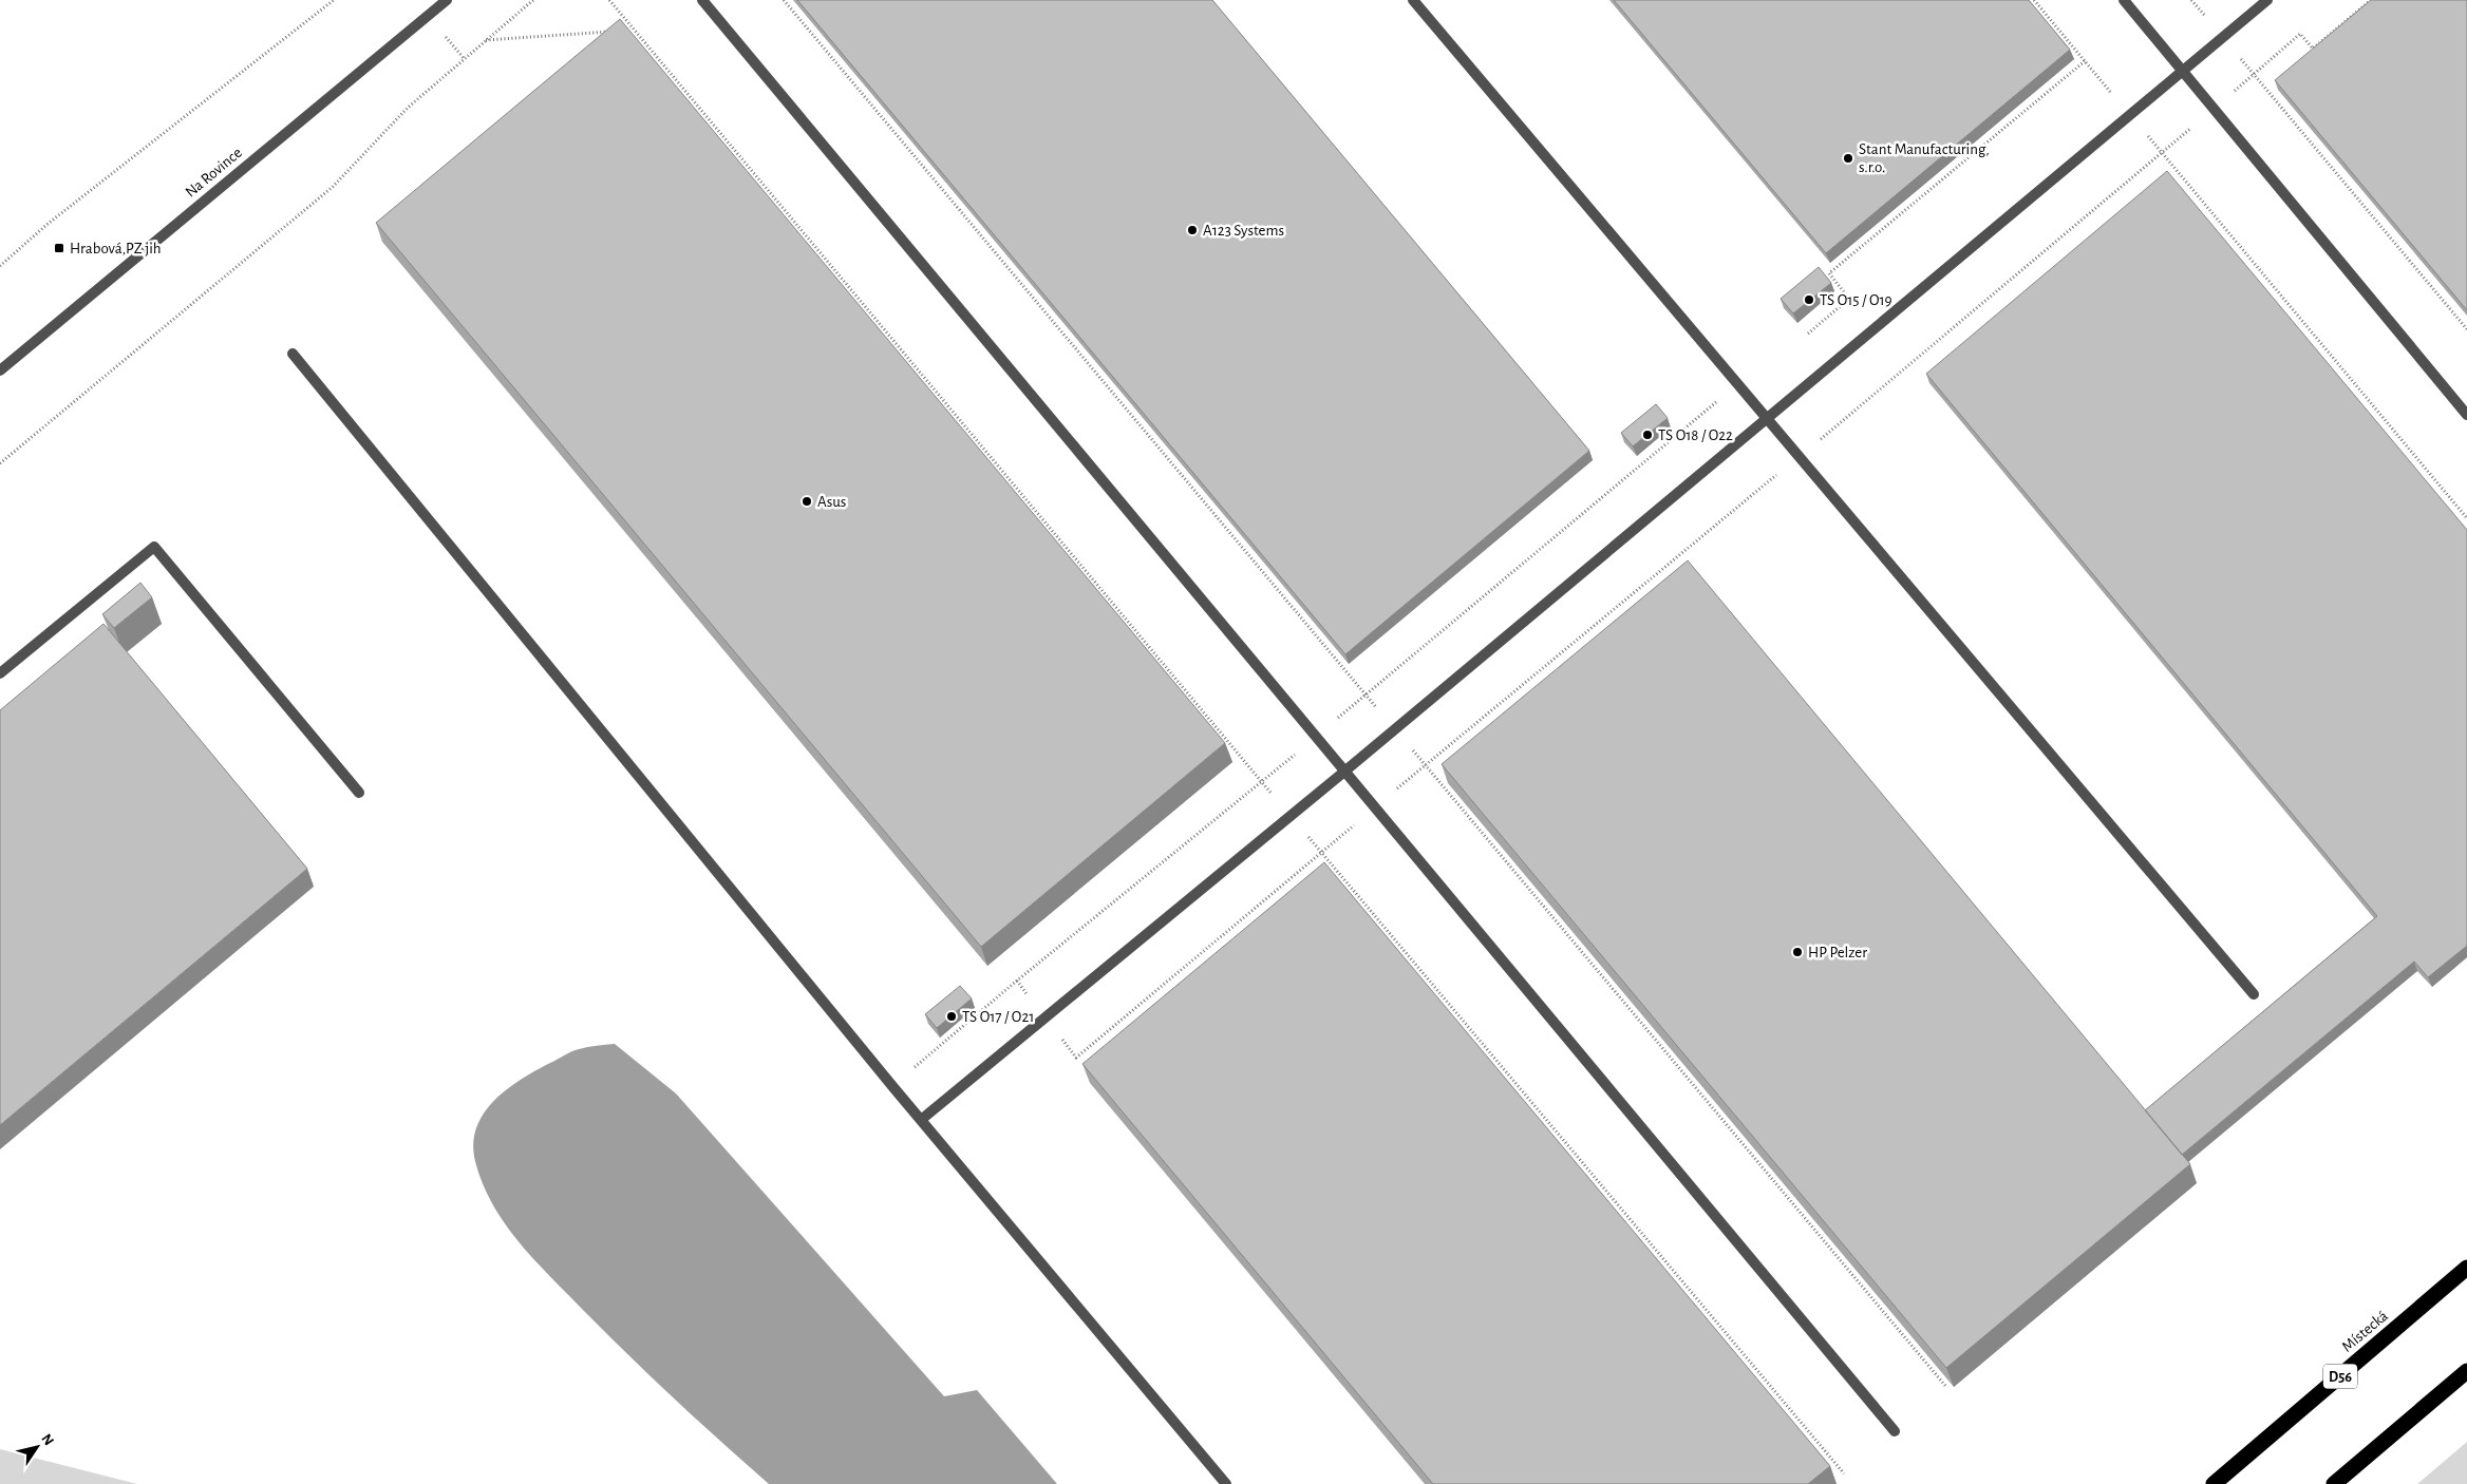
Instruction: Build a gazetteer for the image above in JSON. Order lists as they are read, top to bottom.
{
  "streets": {
    "highway": ["Místecká", "D56"],
    "street": ["Na Rovince"]
  },
  "places": {
    "other": [
      "Stant Manufacturing, s.r.o.",
      "A123 Systems",
      "TS O15 / O19",
      "TS O18 / O22",
      "Asus",
      "HP Pelzer",
      "TS O17 / O21"
    ],
    "transit": ["Hrabová,PZ jih"]
  },
  "north": "top right"
}
